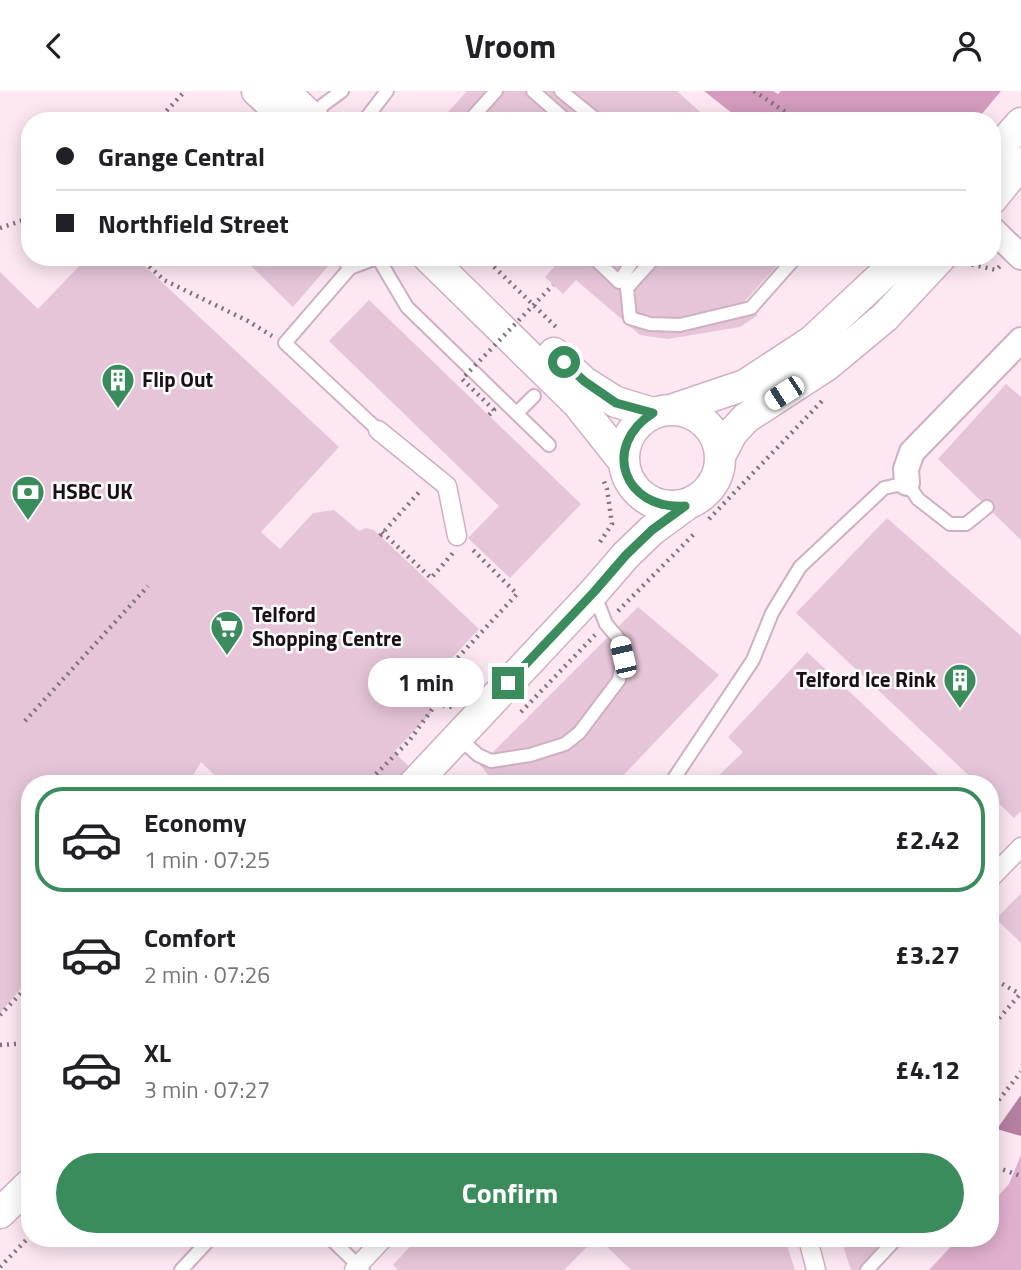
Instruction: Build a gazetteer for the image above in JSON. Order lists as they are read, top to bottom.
{
  "places": {
    "building": ["Flip Out", "Telford Ice Rink"],
    "bank": ["HSBC UK"],
    "supermarket": ["Telford Shopping Centre"]
  },
  "page": {
    "header": "Vroom",
    "banner": ["Grange Central", "Northfield Street"],
    "bubble": "1 min",
    "list": [
      {
        "name": "Economy",
        "note": "1 min · 07:25",
        "value": "£2.42"
      },
      {
        "name": "Comfort",
        "note": "2 min · 07:26",
        "value": "£3.27"
      },
      {
        "name": "XL",
        "note": "3 min · 07:27",
        "value": "£4.12"
      }
    ],
    "buttons": "Confirm"
  }
}
